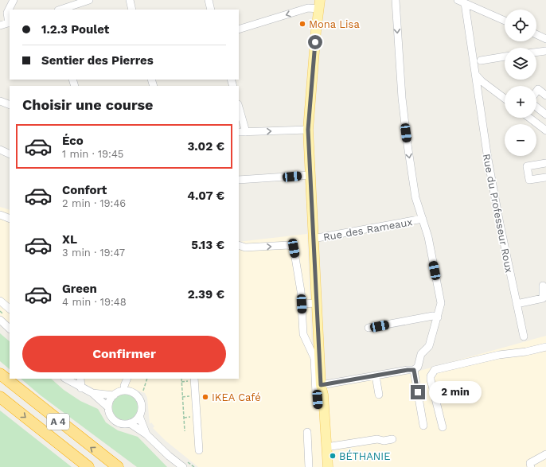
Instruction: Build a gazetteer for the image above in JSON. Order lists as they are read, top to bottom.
{
  "streets": {
    "highway": ["A 4"],
    "street": ["Rue du Professeur Roux", "Rue des Rameaux"]
  },
  "places": ["Mona Lisa", "IKEA Café", "BÉTHANIE"],
  "page": {
    "map_buttons": ["+", "−"],
    "banner": ["1.2.3 Poulet", "Sentier des Pierres"],
    "heading": "Choisir une course",
    "list": [
      {
        "name": "Éco",
        "note": "1 min · 19:45",
        "value": "3.02 €"
      },
      {
        "name": "Confort",
        "note": "2 min · 19:46",
        "value": "4.07 €"
      },
      {
        "name": "XL",
        "note": "3 min · 19:47",
        "value": "5.13 €"
      },
      {
        "name": "Green",
        "note": "4 min · 19:48",
        "value": "2.39 €"
      }
    ],
    "buttons": "Confirmer",
    "bubble": "2 min"
  }
}
